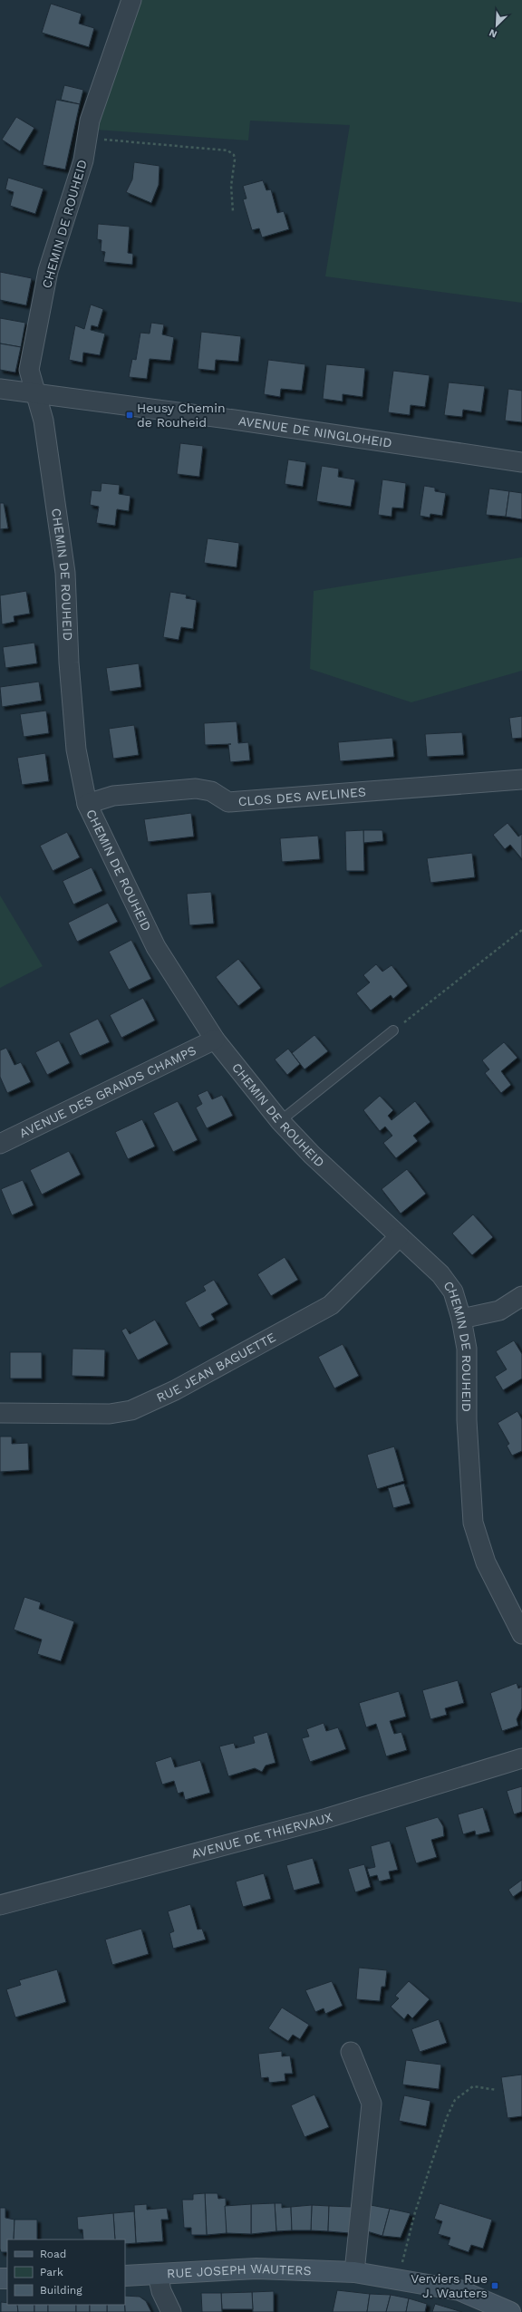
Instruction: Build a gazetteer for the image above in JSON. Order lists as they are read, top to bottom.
{
  "streets": {
    "street": [
      "CHEMIN DE ROUHEID",
      "AVENUE DE NINGLOHEID",
      "CLOS DES AVELINES",
      "AVENUE DES GRANDS CHAMPS",
      "RUE JEAN BAGUETTE",
      "AVENUE DE THIERVAUX",
      "RUE JOSEPH WAUTERS"
    ]
  },
  "crossings": [
    ["CHEMIN DE ROUHEID", "AVENUE DE NINGLOHEID"],
    ["CHEMIN DE ROUHEID", "CLOS DES AVELINES"],
    ["CHEMIN DE ROUHEID", "AVENUE DES GRANDS CHAMPS"],
    ["CHEMIN DE ROUHEID", "RUE JEAN BAGUETTE"]
  ],
  "places": {
    "transit": ["Heusy Chemin de Rouheid", "Verviers Rue J. Wauters"]
  },
  "legend": ["Road", "Park", "Building"],
  "north": "bottom left"
}
